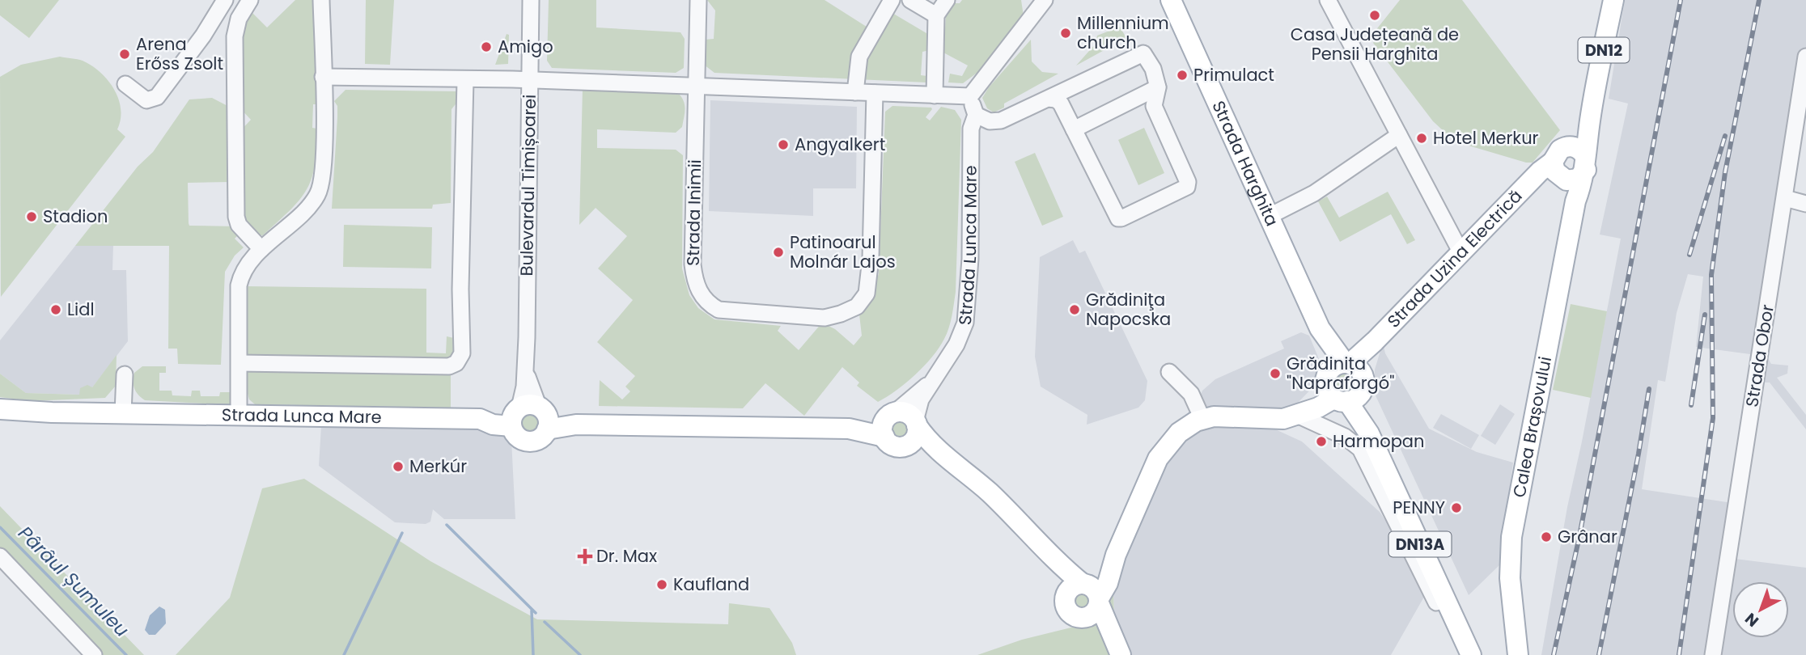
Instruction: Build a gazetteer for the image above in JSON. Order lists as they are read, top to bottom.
{
  "streets": {
    "main road": [
      "DN12",
      "Strada Harghita",
      "Strada Lunca Mare",
      "Strada Uzina Electrică",
      "Calea Brașovului",
      "DN13A"
    ],
    "street": ["Bulevardul Timișoarei", "Strada Inimii", "Strada Obor"]
  },
  "crossings": [
    ["Strada Harghita", "Strada Uzina Electrică"],
    ["Bulevardul Timișoarei", "Strada Lunca Mare"],
    ["Strada Uzina Electrică", "Calea Brașovului"]
  ],
  "water": ["Pârâul Șumuleu"],
  "places": {
    "other": [
      "Casa Județeană de Pensii Harghita",
      "Millennium church",
      "Amigo",
      "Arena Erőss Zsolt",
      "Primulact",
      "Hotel Merkur",
      "Angyalkert",
      "Stadion",
      "Patinoarul Molnár Lajos",
      "Lidl",
      "Grădiniţa Napocska",
      "Grădinița \"Napraforgó\"",
      "Harmopan",
      "Merkúr",
      "PENNY",
      "Grânar",
      "Kaufland"
    ],
    "health": ["Dr. Max"]
  },
  "north": "bottom left"
}
